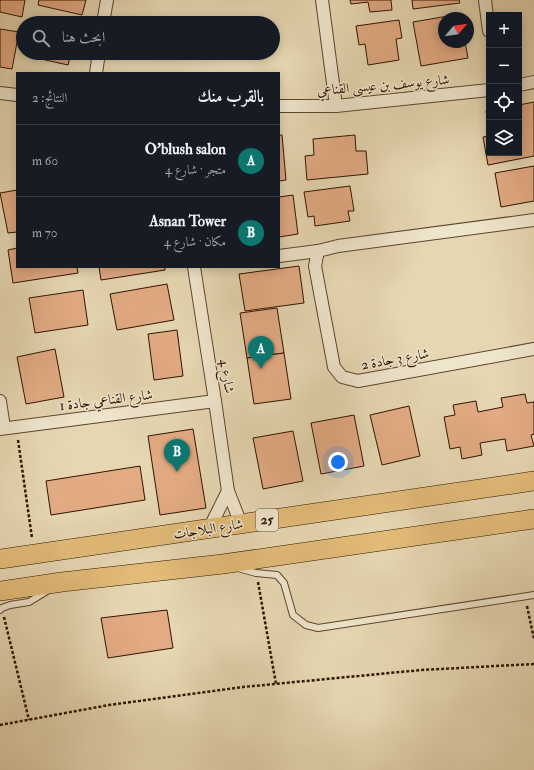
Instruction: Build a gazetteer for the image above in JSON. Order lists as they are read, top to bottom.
{
  "streets": {
    "main road": ["25", "شارع البلاجات"],
    "street": [
      "شارع يوسف بن عيسى القناعي",
      "شارع 3 جادة 2",
      "شارع 4",
      "شارع القناعي جادة 1"
    ]
  },
  "crossings": [
    ["شارع 4", "شارع القناعي جادة 1"],
    ["شارع 4", "شارع البلاجات"]
  ],
  "north": "top right",
  "page": {
    "map_buttons": ["+", "−"],
    "search": "ابحث هنا",
    "heading": ["بالقرب منك", "النتائج: 2"],
    "list": [
      {
        "mark": "A",
        "name": "O’blush salon",
        "note": "متجر · شارع 4",
        "value": "60 m"
      },
      {
        "mark": "B",
        "name": "Asnan Tower",
        "note": "مكان · شارع 4",
        "value": "70 m"
      }
    ],
    "pins": ["A", "B"]
  }
}
